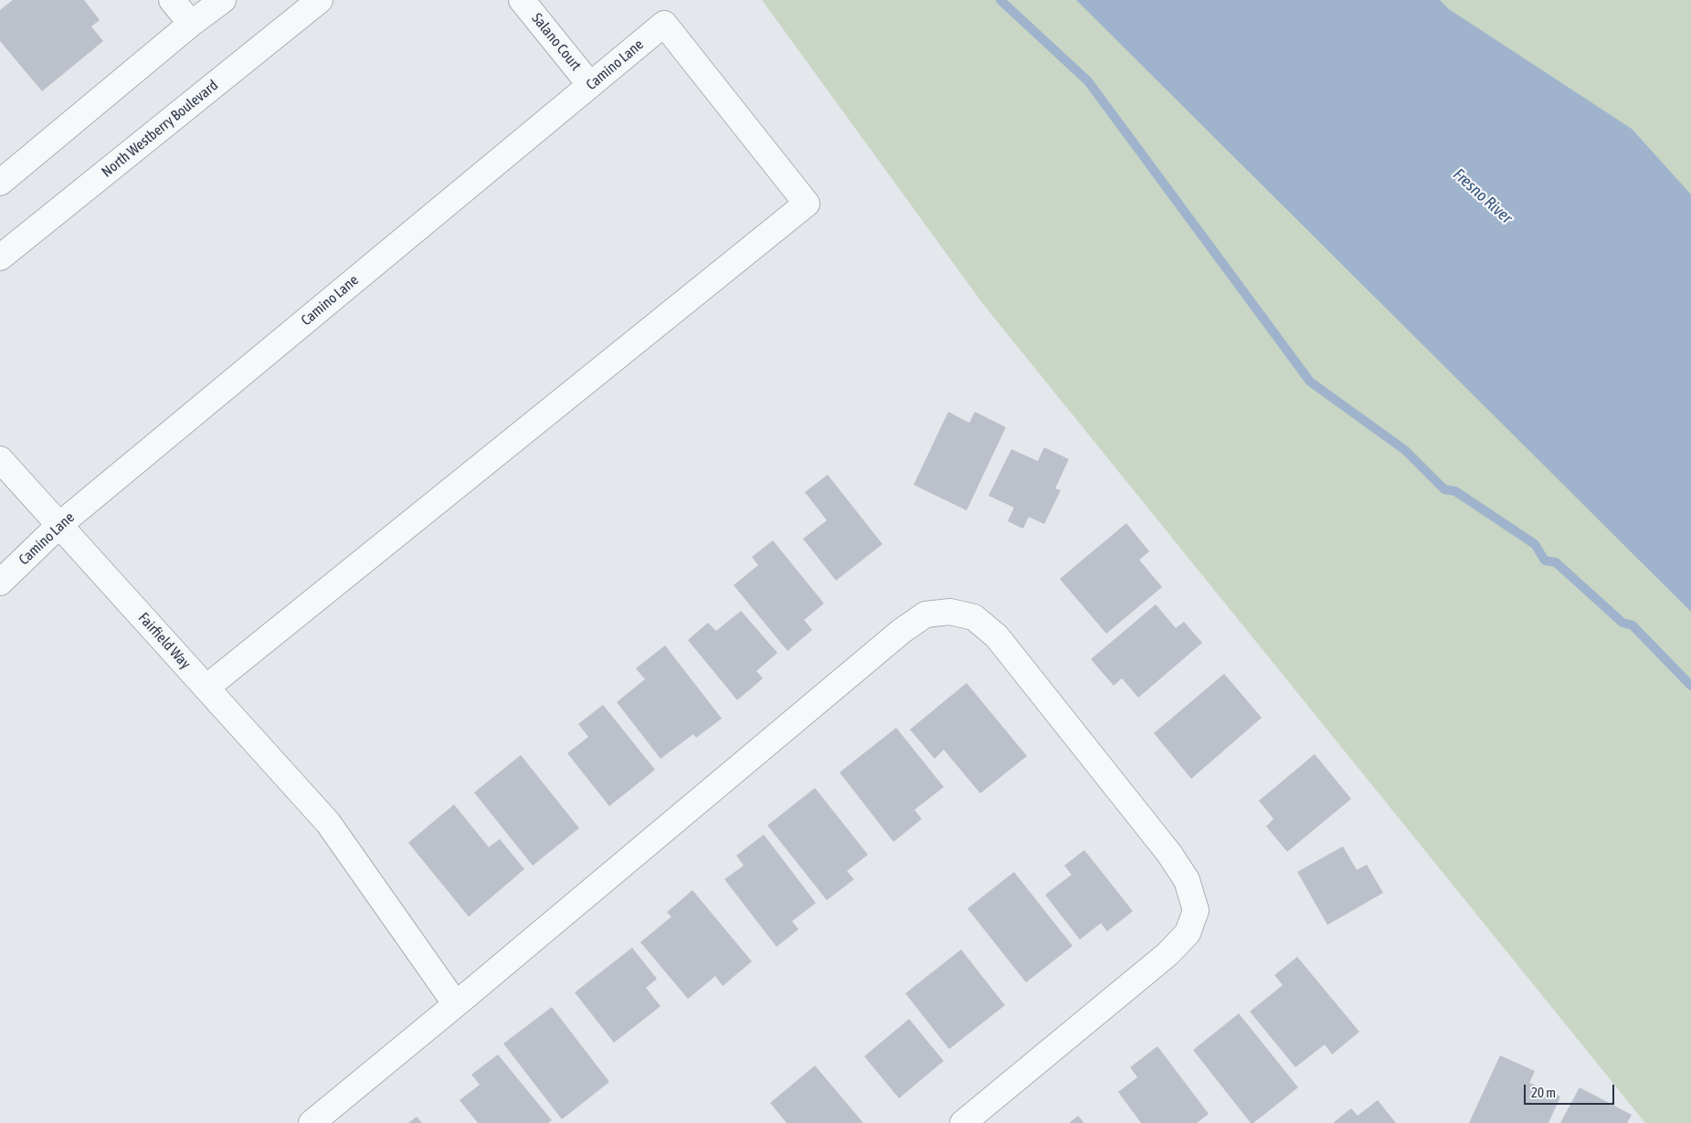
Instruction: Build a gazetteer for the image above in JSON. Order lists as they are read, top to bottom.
{
  "streets": {
    "street": [
      "Salano Court",
      "Camino Lane",
      "North Westberry Boulevard",
      "Fairfield Way"
    ]
  },
  "crossings": [
    ["Salano Court", "Camino Lane"],
    ["Camino Lane", "Fairfield Way"]
  ],
  "water": ["Fresno River"],
  "scale_bar": "20 m"
}
